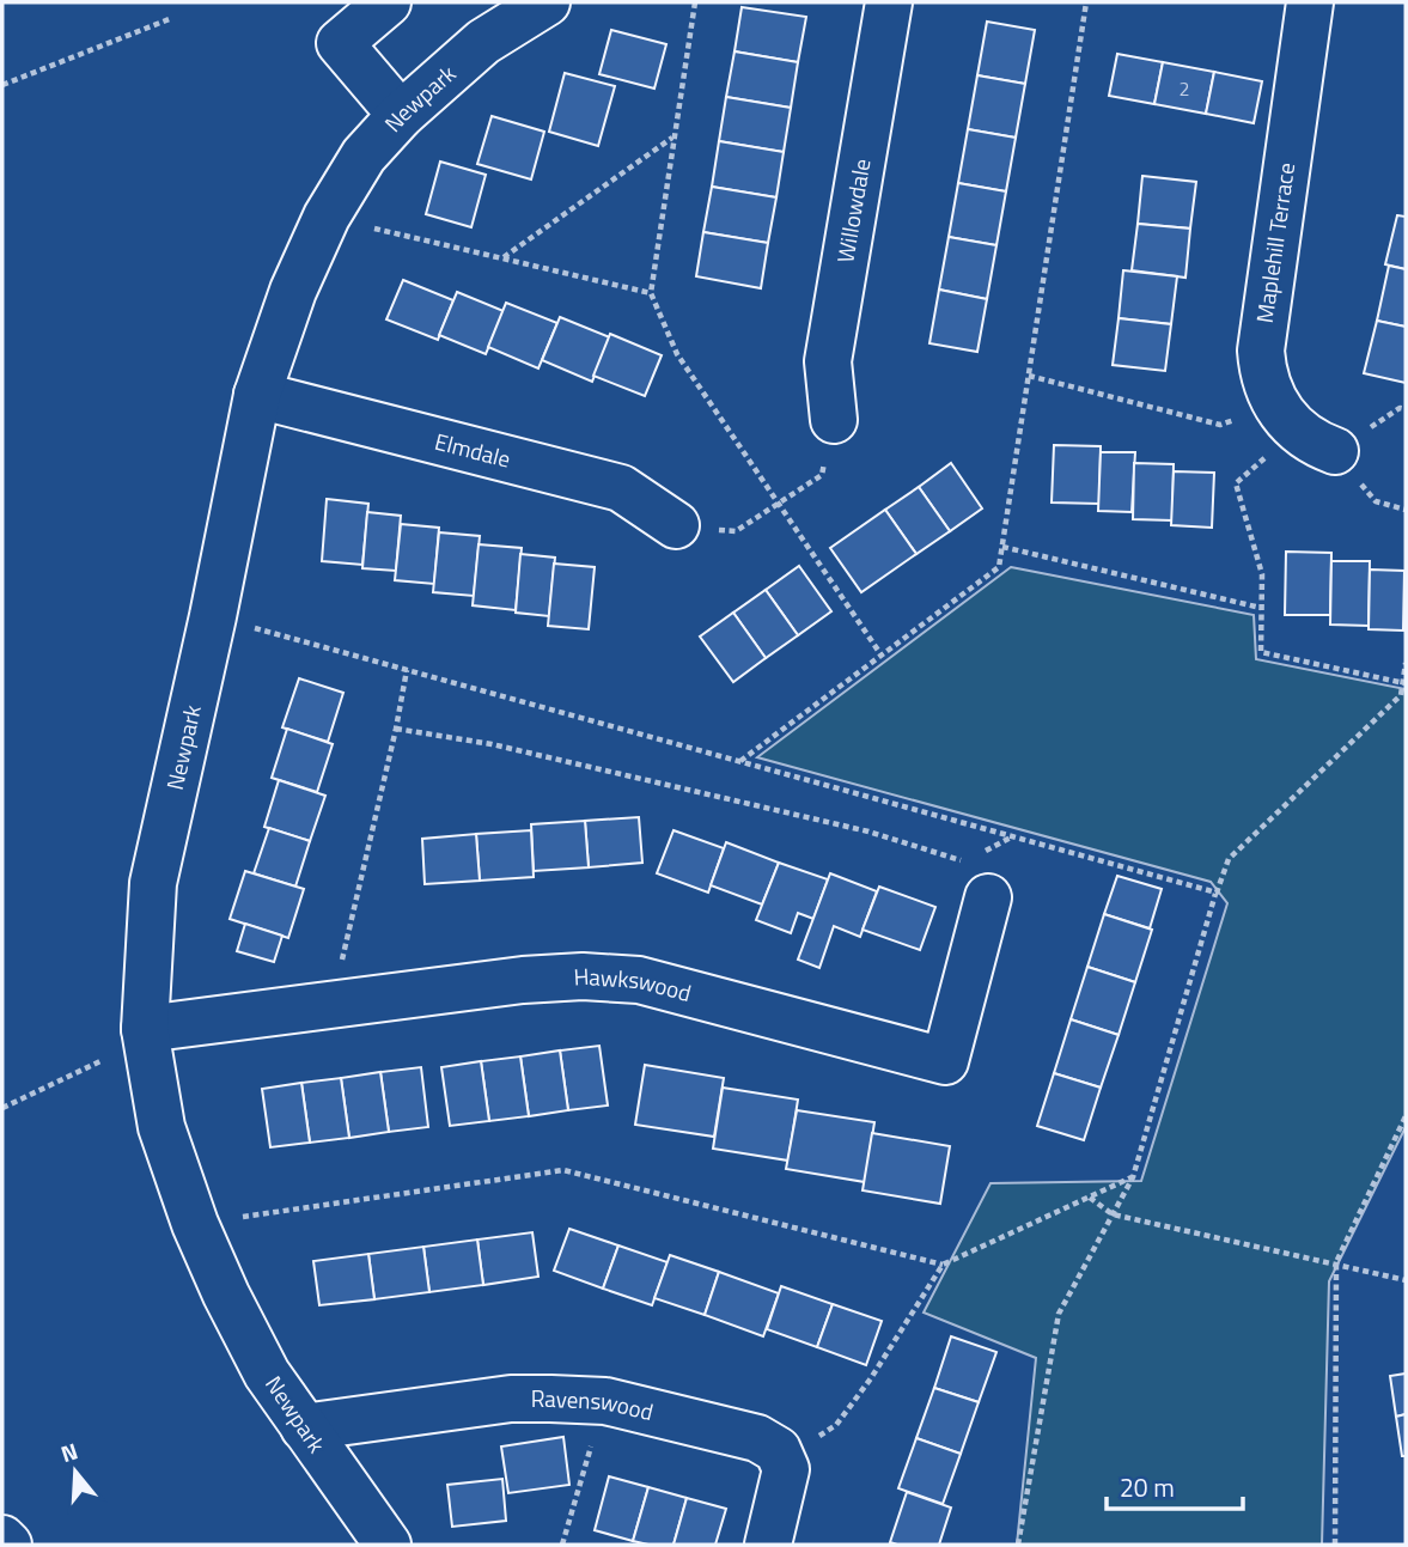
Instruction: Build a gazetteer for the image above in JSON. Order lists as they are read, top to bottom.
{
  "streets": {
    "street": [
      "Newpark",
      "Willowdale",
      "Maplehill Terrace",
      "Elmdale",
      "Hawkswood",
      "Ravenswood"
    ]
  },
  "crossings": [
    ["Newpark", "Elmdale"],
    ["Newpark", "Hawkswood"],
    ["Newpark", "Ravenswood"]
  ],
  "house_numbers": ["2"],
  "scale_bar": "20 m",
  "north": "top"
}
